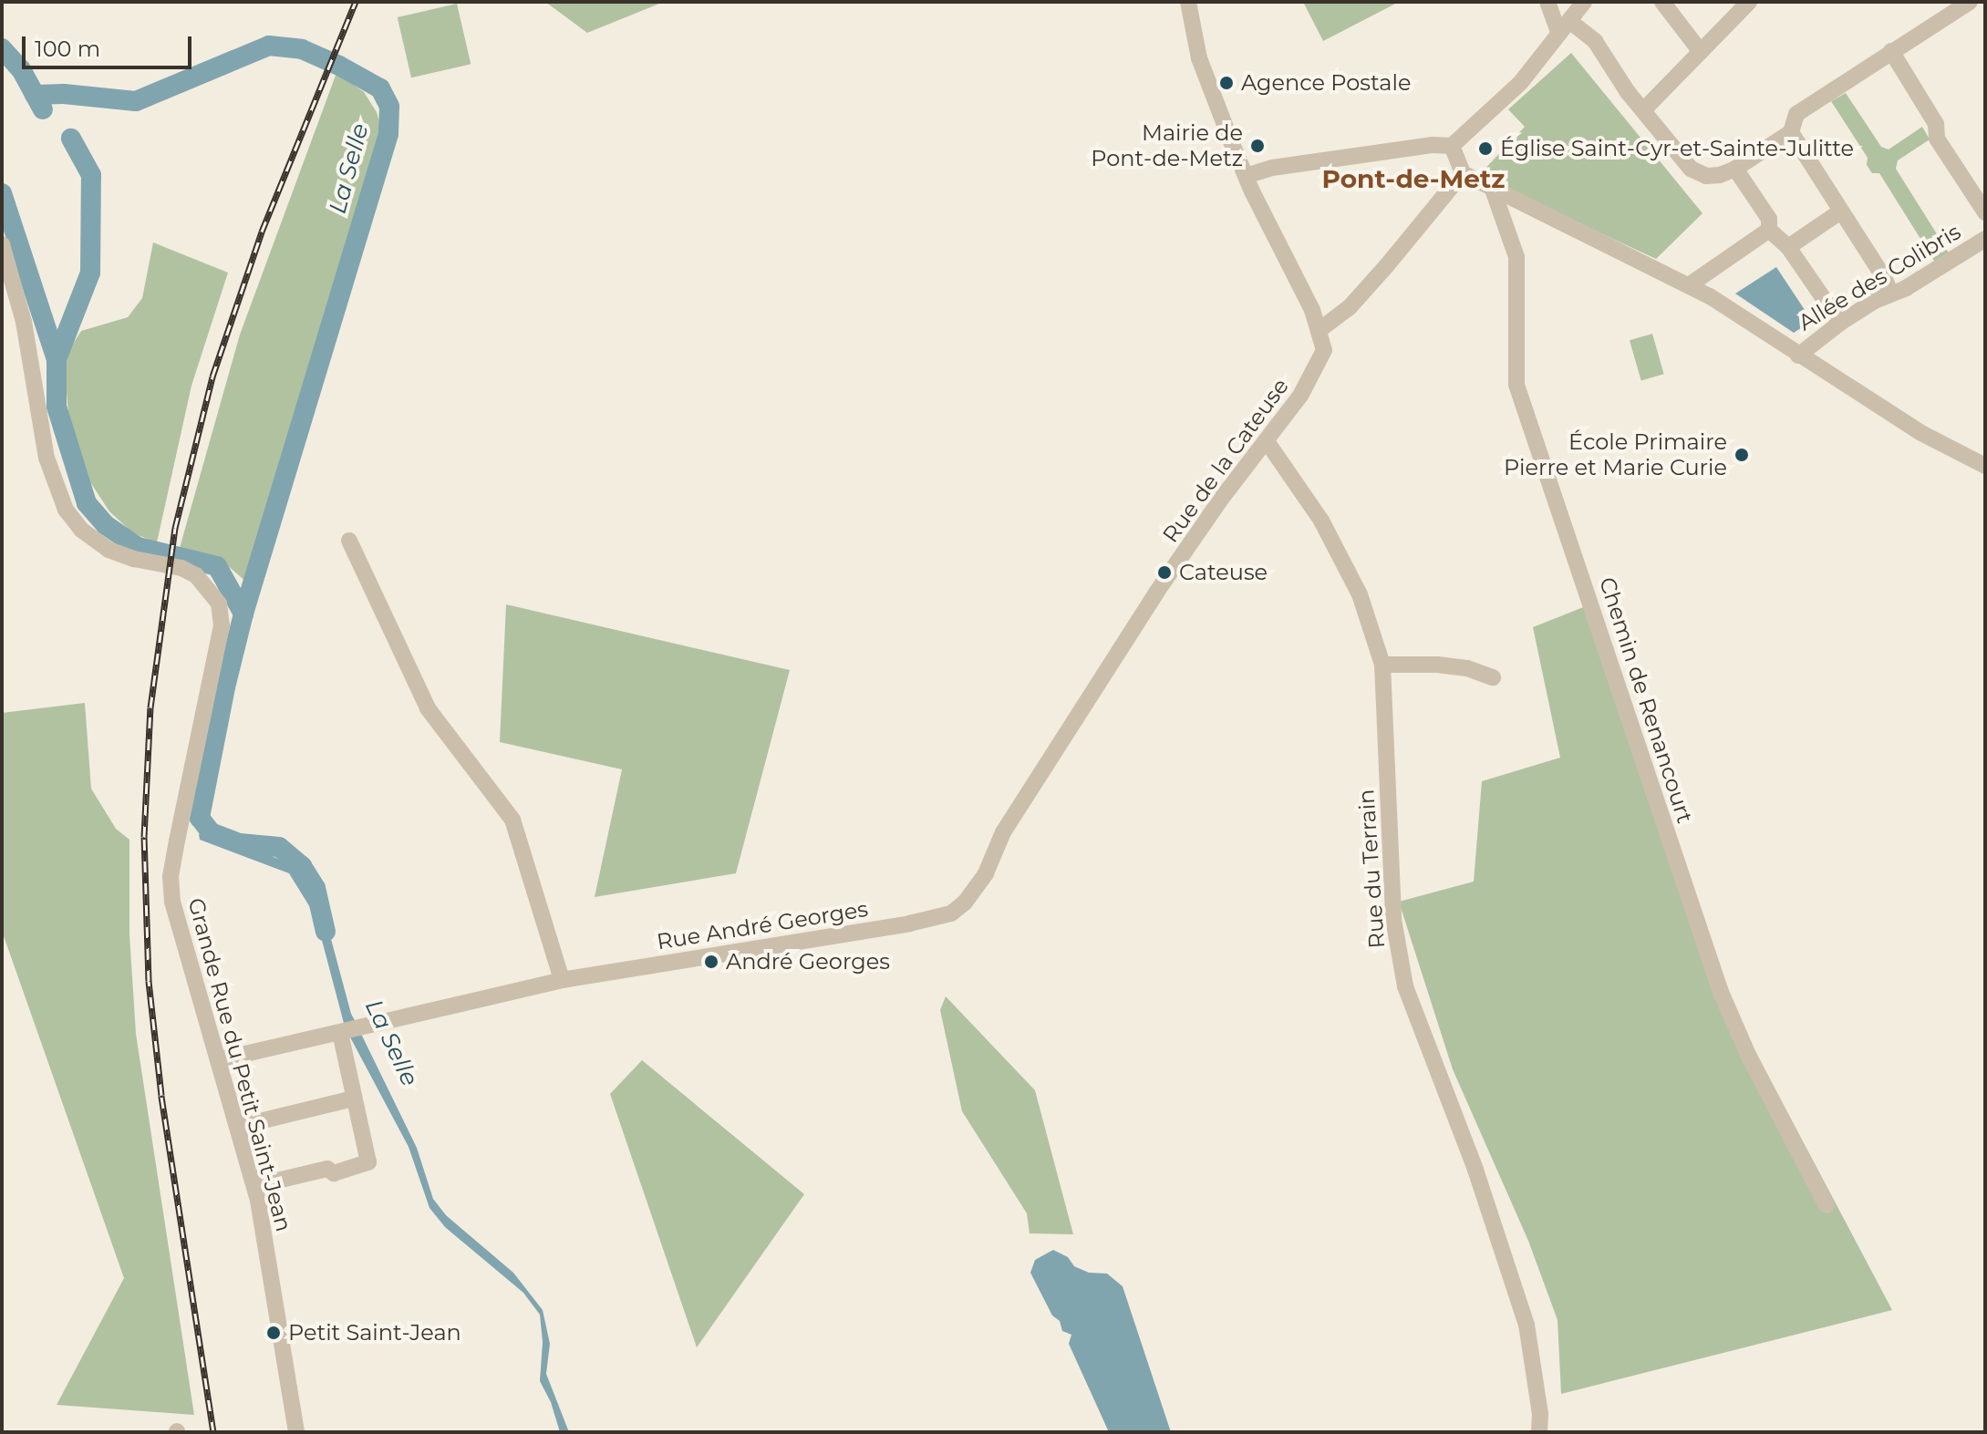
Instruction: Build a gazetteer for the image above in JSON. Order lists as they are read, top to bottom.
{
  "streets": {
    "street": [
      "Allée des Colibris",
      "Rue de la Cateuse",
      "Chemin de Renancourt",
      "Rue du Terrain",
      "Rue André Georges",
      "Grande Rue du Petit Saint-Jean"
    ]
  },
  "crossings": [
    ["Rue de la Cateuse", "Rue du Terrain"],
    ["Rue de la Cateuse", "Rue André Georges"],
    ["Rue André Georges", "Grande Rue du Petit Saint-Jean"]
  ],
  "districts": ["Pont-de-Metz"],
  "water": ["La Selle"],
  "places": [
    "Agence Postale",
    "Mairie de Pont-de-Metz",
    "Église Saint-Cyr-et-Sainte-Julitte",
    "École Primaire Pierre et Marie Curie",
    "Cateuse",
    "André Georges",
    "Petit Saint-Jean"
  ],
  "scale_bar": "100 m"
}
